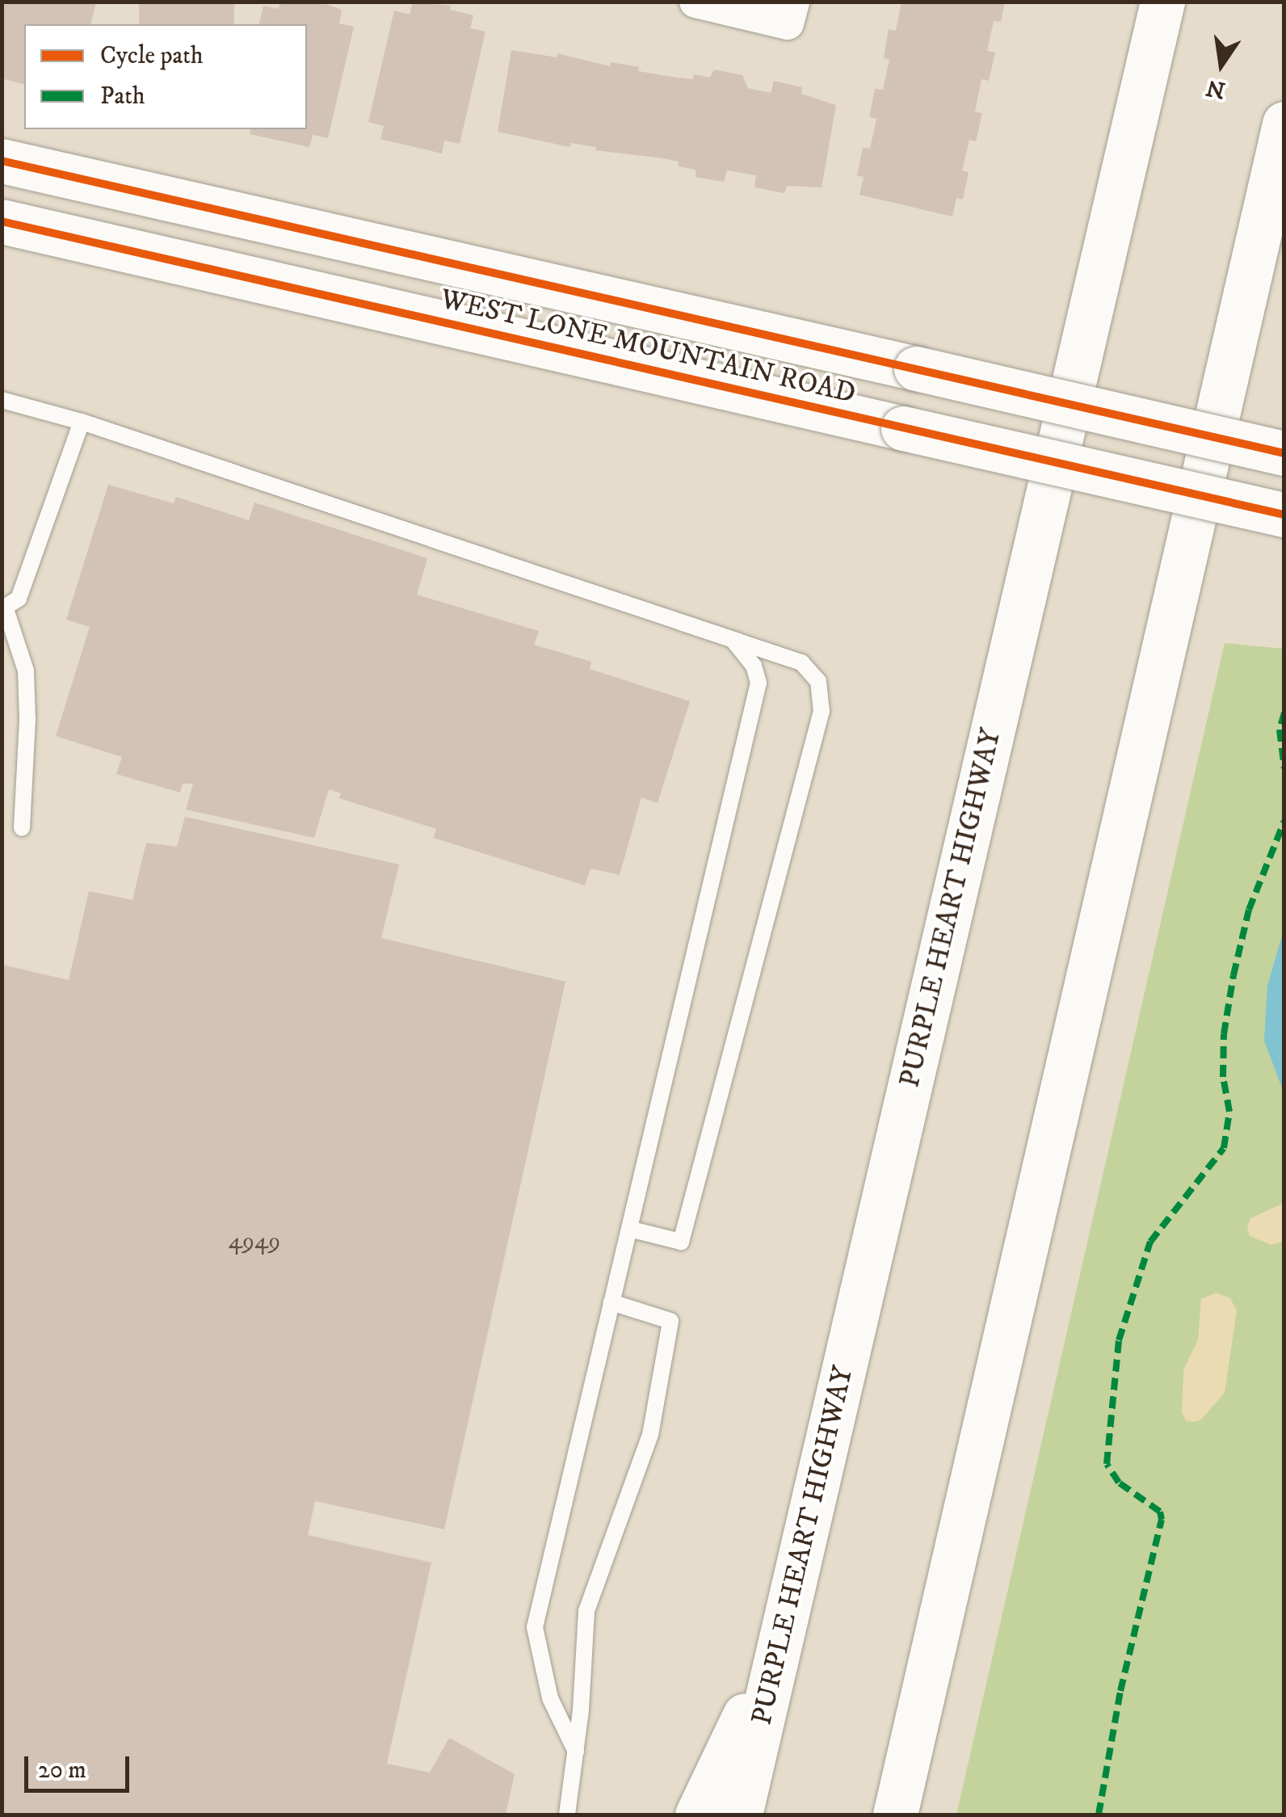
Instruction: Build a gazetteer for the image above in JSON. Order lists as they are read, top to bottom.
{
  "streets": {
    "main road": ["WEST LONE MOUNTAIN ROAD", "PURPLE HEART HIGHWAY"]
  },
  "house_numbers": ["4949"],
  "legend": ["Cycle path", "Path"],
  "scale_bar": "20 m",
  "north": "bottom"
}
